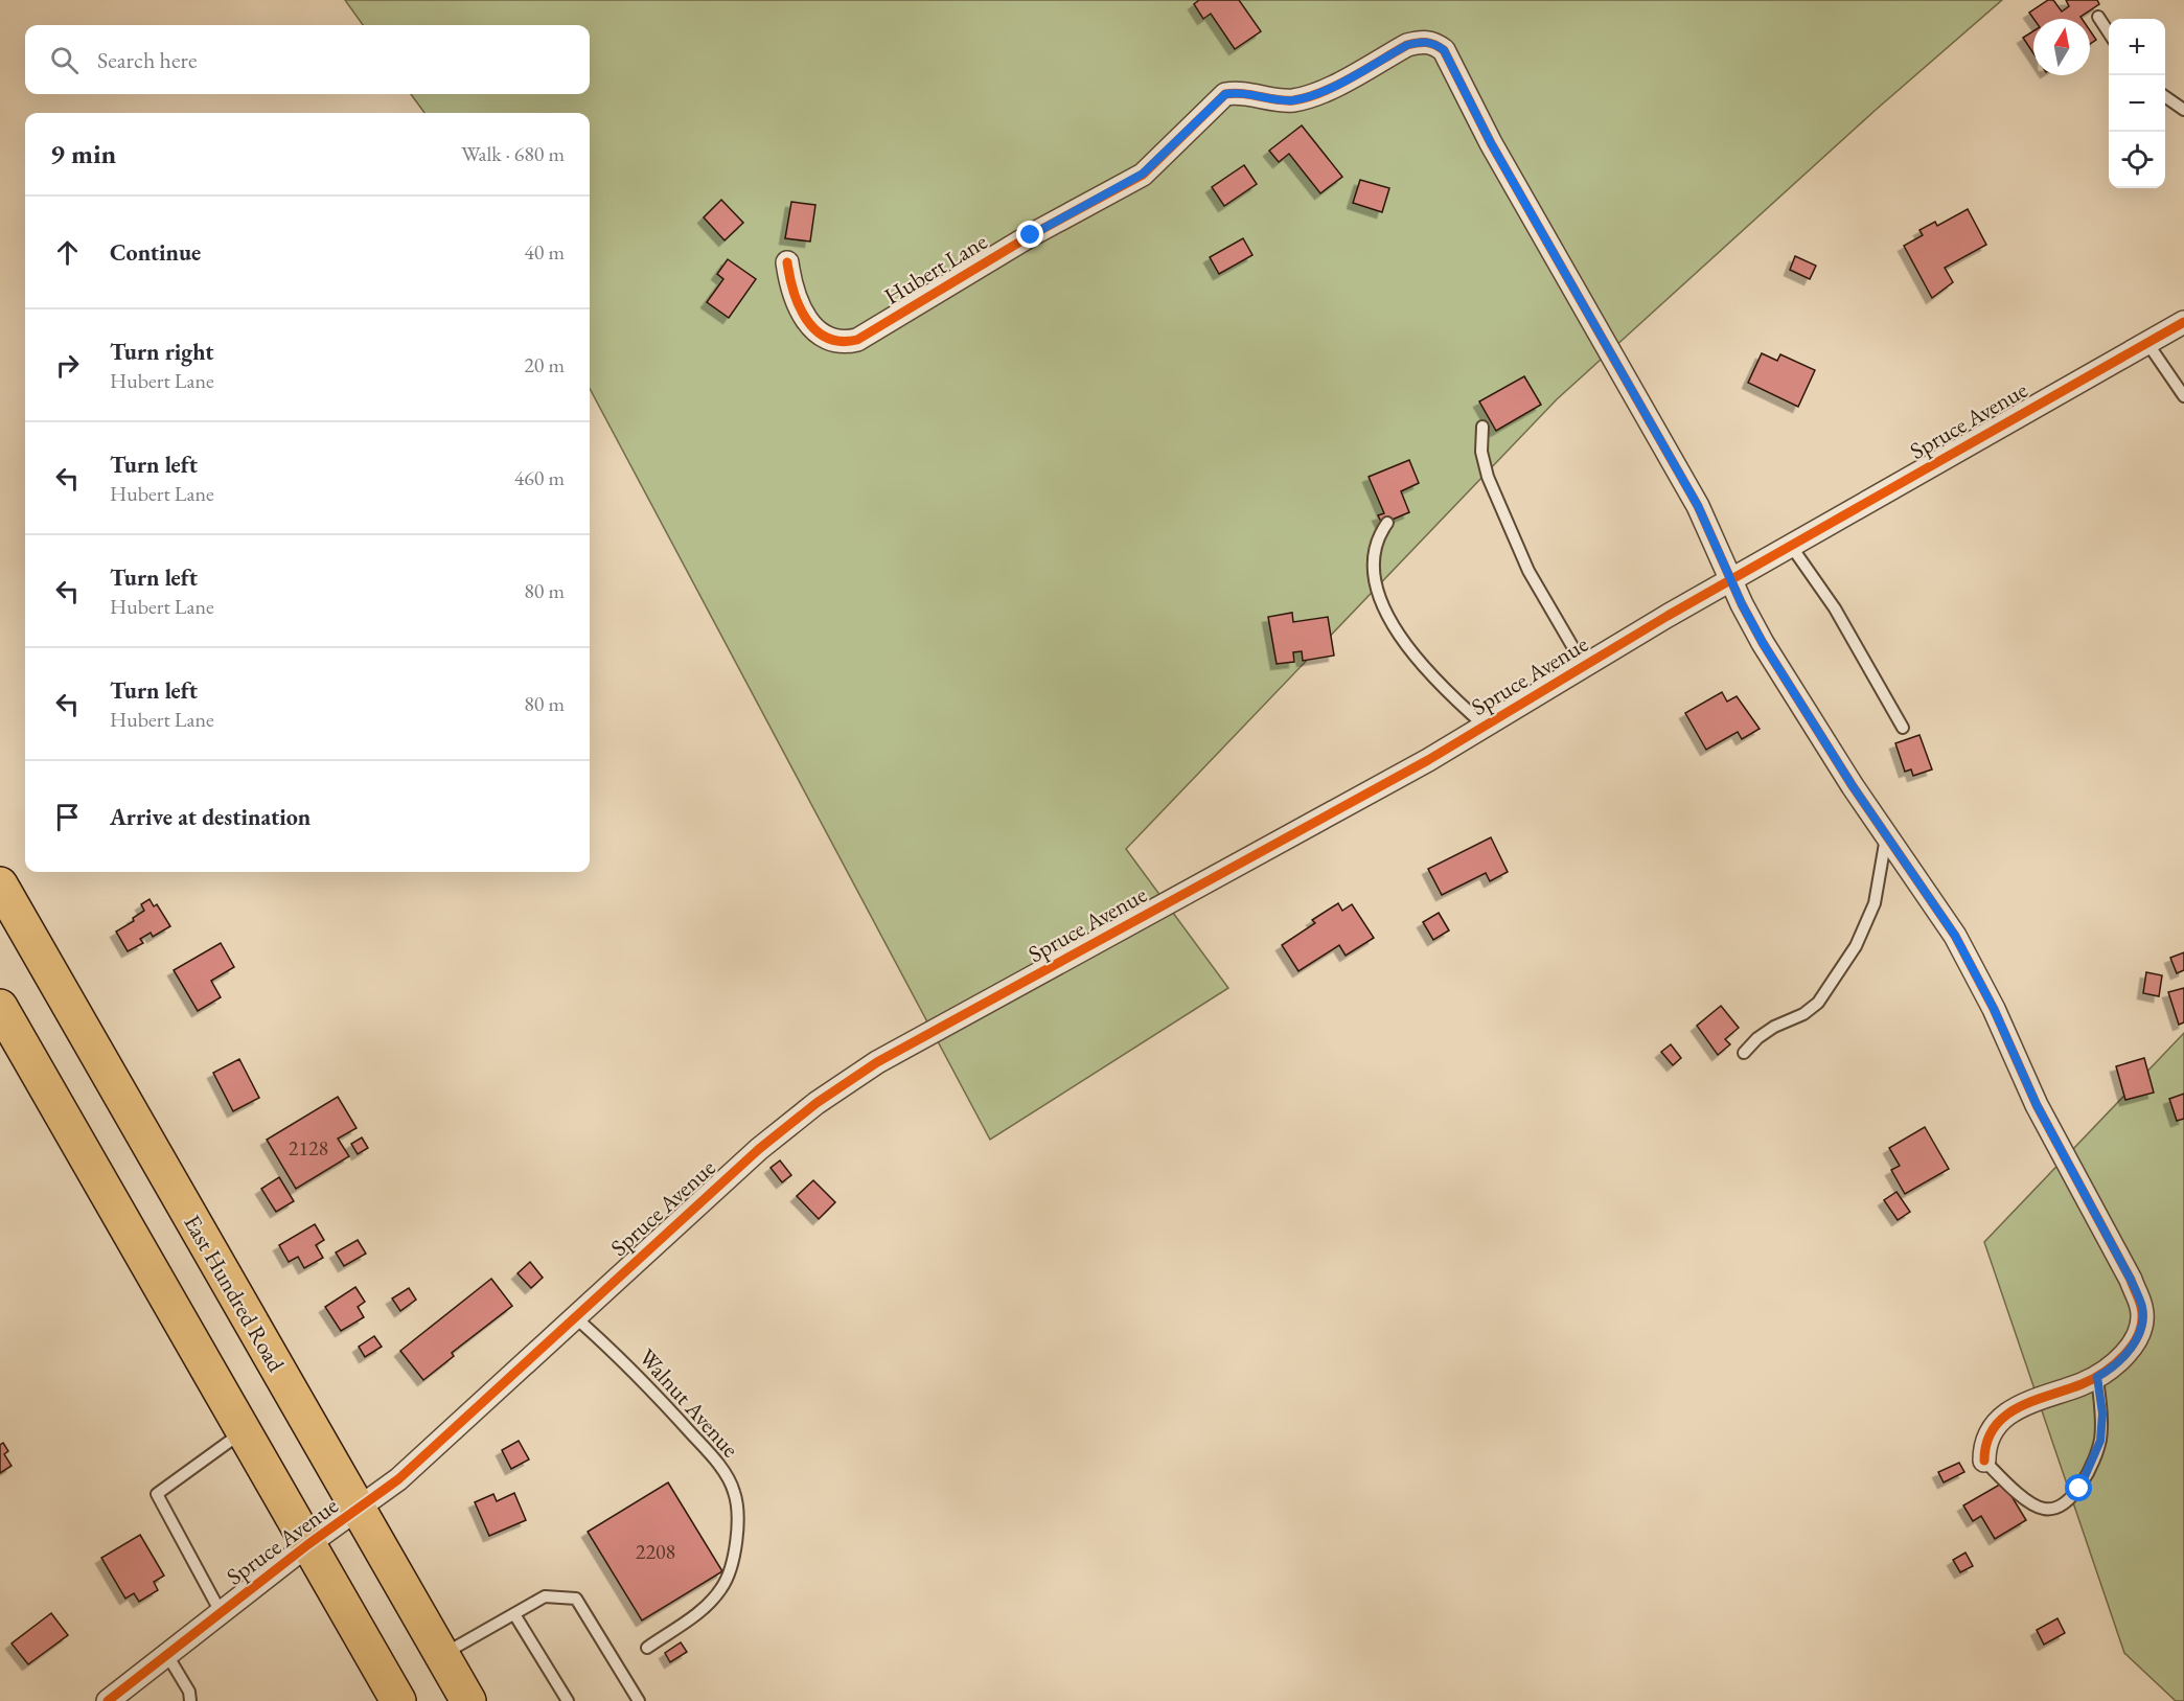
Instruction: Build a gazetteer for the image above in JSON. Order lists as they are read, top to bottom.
{
  "streets": {
    "highway": ["East Hundred Road"],
    "street": ["Hubert Lane", "Spruce Avenue"],
    "lane": ["Walnut Avenue"]
  },
  "crossings": [
    ["Hubert Lane", "Spruce Avenue"],
    ["Spruce Avenue", "East Hundred Road"],
    ["Spruce Avenue", "Walnut Avenue"]
  ],
  "house_numbers": ["2128", "2208"],
  "north": "top",
  "page": {
    "map_buttons": ["+", "−"],
    "search": "Search here",
    "heading": ["9 min", "Walk · 680 m"],
    "list": [
      ["Continue", "40 m"],
      ["Turn right", "Hubert Lane", "20 m"],
      ["Turn left", "Hubert Lane", "460 m"],
      ["Turn left", "Hubert Lane", "80 m"],
      ["Turn left", "Hubert Lane", "80 m"],
      "Arrive at destination"
    ]
  }
}
